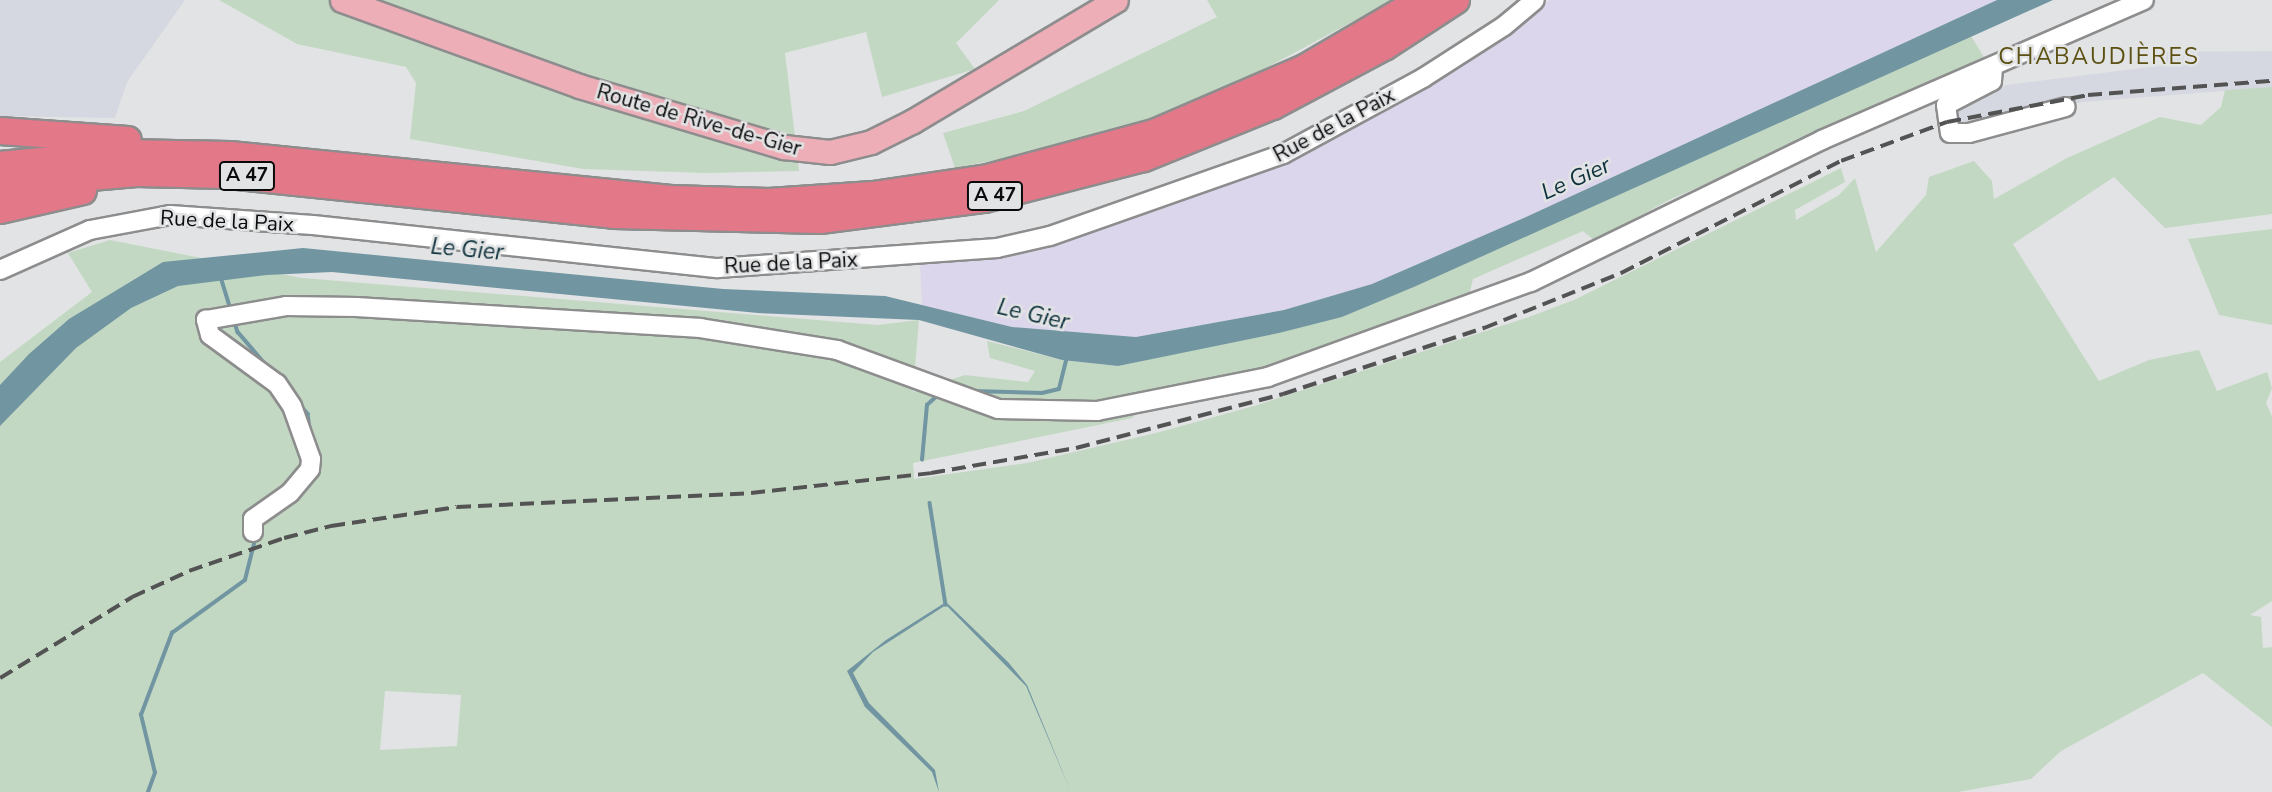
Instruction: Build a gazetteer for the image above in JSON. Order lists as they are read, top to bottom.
{
  "streets": {
    "highway": ["A 47"],
    "main road": ["Route de Rive-de-Gier"],
    "street": ["Rue de la Paix"]
  },
  "districts": ["CHABAUDIÈRES"],
  "water": ["Le Gier"]
}
